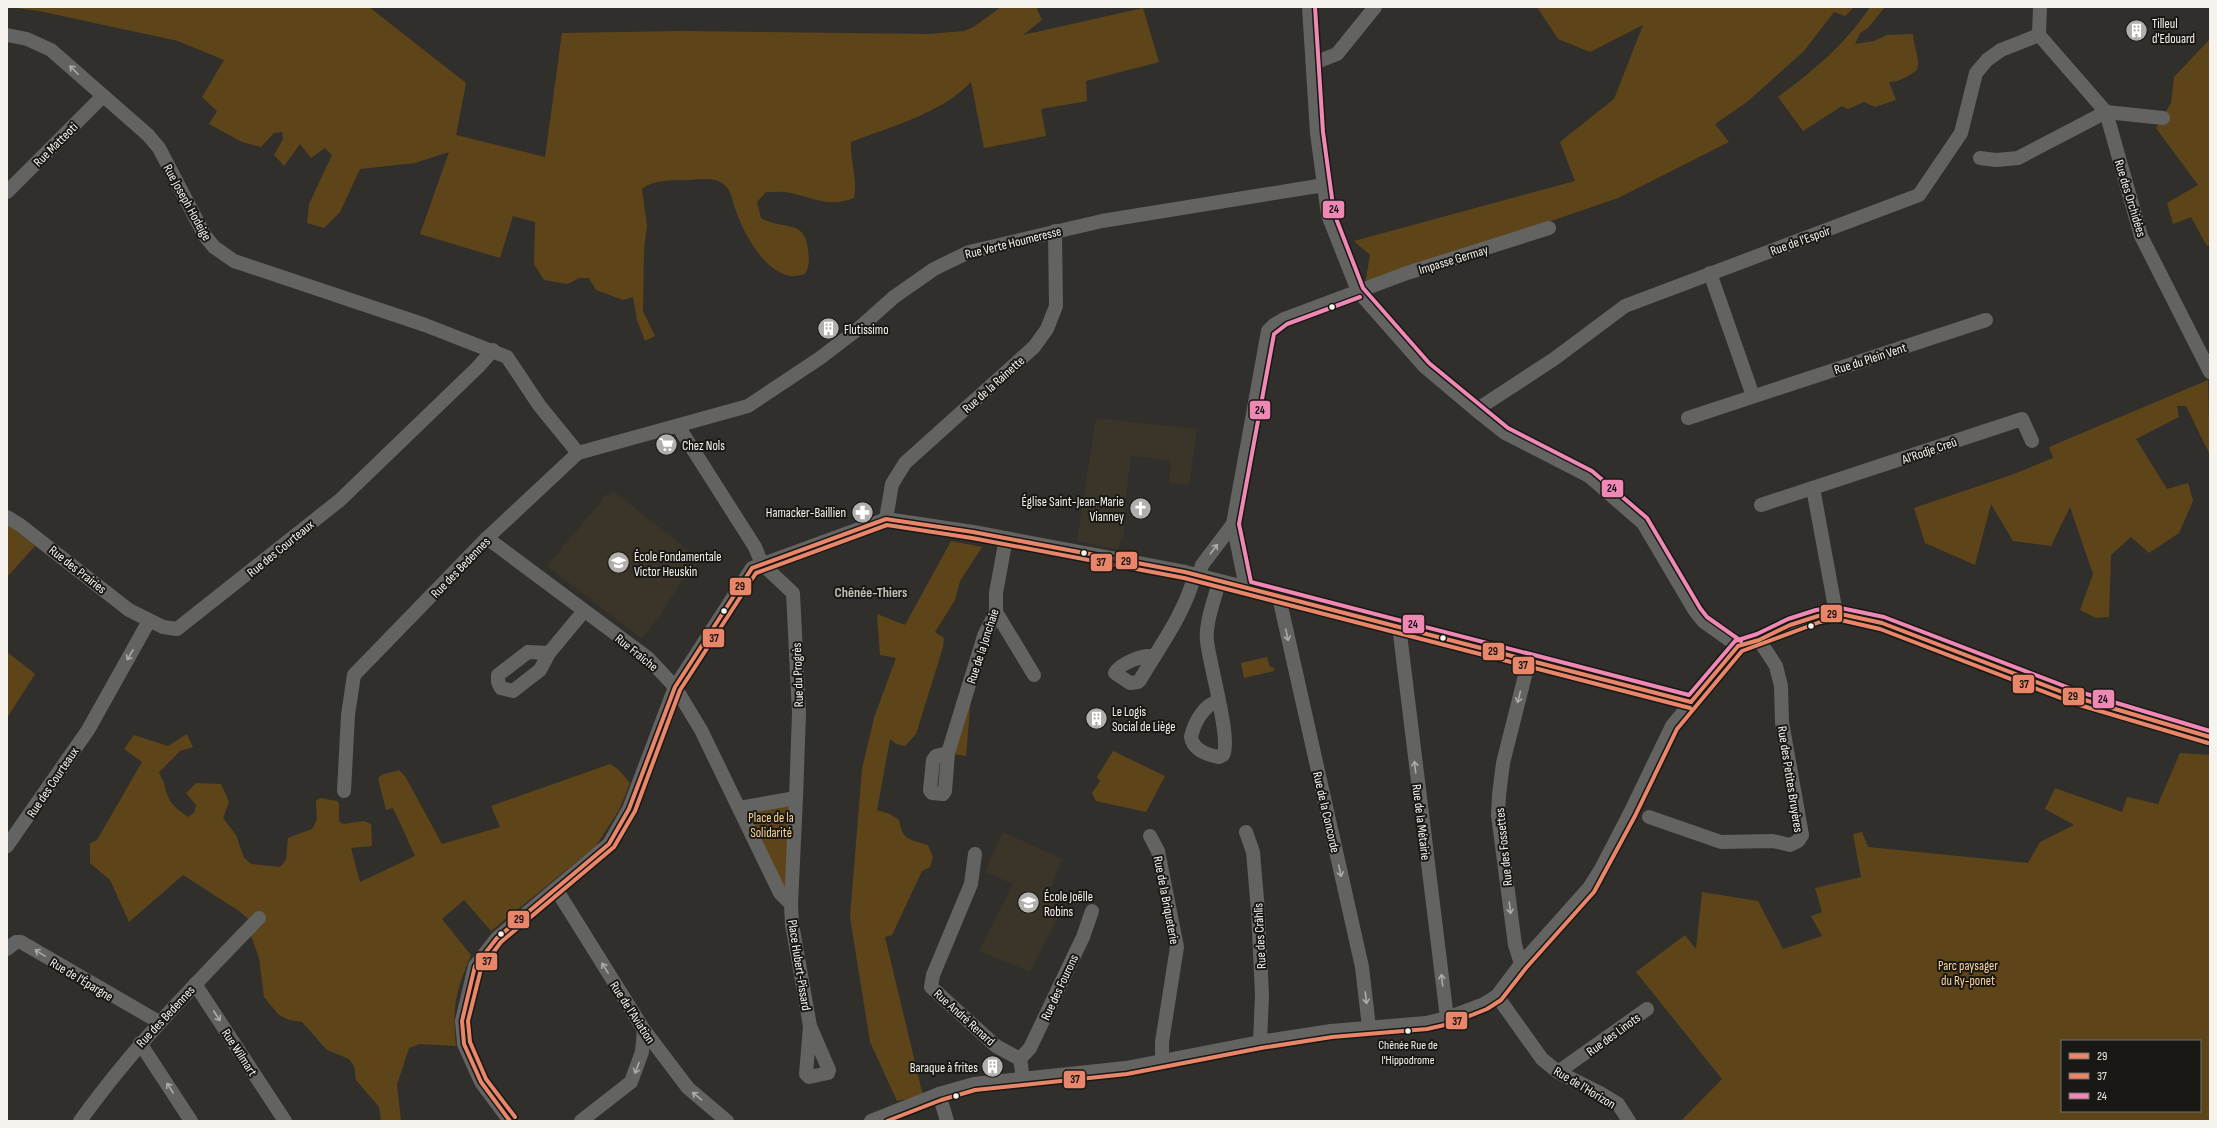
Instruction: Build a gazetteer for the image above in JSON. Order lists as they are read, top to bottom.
{
  "streets": {
    "street": [
      "Rue Matteoti",
      "Rue des Orchidées",
      "Rue Joseph Hodeige",
      "Rue de l'Espoir",
      "Rue Verte Houmeresse",
      "Impasse Germay",
      "Rue du Plein Vent",
      "Rue de la Rainette",
      "Al'Rodje Creû",
      "Rue des Courteaux",
      "Rue des Bedennes",
      "Rue des Prairies",
      "Rue de la Jonchaie",
      "Rue Fraîche",
      "Rue du Progrès",
      "Rue des Petites Bruyères",
      "Rue de la Concorde",
      "Rue de la Métairie",
      "Rue des Fossettes",
      "Rue de la Briqueterie",
      "Rue des Crâhlîs",
      "Place Hubert-Pissard",
      "Rue de l'Épargne",
      "Rue des Fourons",
      "Rue de l'Aviation",
      "Rue André Renard",
      "Rue des Linots",
      "Rue Wilmart",
      "Rue de l'Horizon"
    ]
  },
  "crossings": [
    ["Rue Matteoti", "Rue Joseph Hodeige"],
    ["Rue des Orchidées", "Rue de l'Espoir"],
    ["Rue Joseph Hodeige", "Rue des Courteaux"],
    ["Rue Verte Houmeresse", "Rue de la Rainette"],
    ["Rue Verte Houmeresse", "Rue des Bedennes"],
    ["Rue des Courteaux", "Rue des Prairies"],
    ["Rue des Bedennes", "Rue Fraîche"],
    ["Rue des Bedennes", "Rue de l'Épargne"],
    ["Rue des Bedennes", "Rue Wilmart"],
    ["Rue des Fourons", "Rue André Renard"],
    ["Rue des Linots", "Rue de l'Horizon"]
  ],
  "one_way": [
    "Rue des Courteaux",
    "Rue de la Concorde",
    "Rue de la Métairie",
    "Rue des Fossettes",
    "Rue de l'Épargne",
    "Rue de l'Aviation"
  ],
  "districts": ["Chênée-Thiers"],
  "parks": ["Place de la Solidarité", "Parc paysager du Ry-ponet"],
  "places": {
    "building": [
      "Tilleul d'Edouard",
      "Flutissimo",
      "Le Logis Social de Liège",
      "Baraque à frites"
    ],
    "supermarket": ["Chez Nols"],
    "church": ["Église Saint-Jean-Marie Vianney"],
    "pharmacy": ["Hamacker-Baillien"],
    "school or university": ["École Fondamentale Victor Heuskin", "École Joëlle Robins"],
    "other": ["Chênée Rue de l'Hippodrome"]
  },
  "lines": ["transit line 24", "transit line 29", "transit line 37"],
  "legend": ["29", "37", "24"]
}
